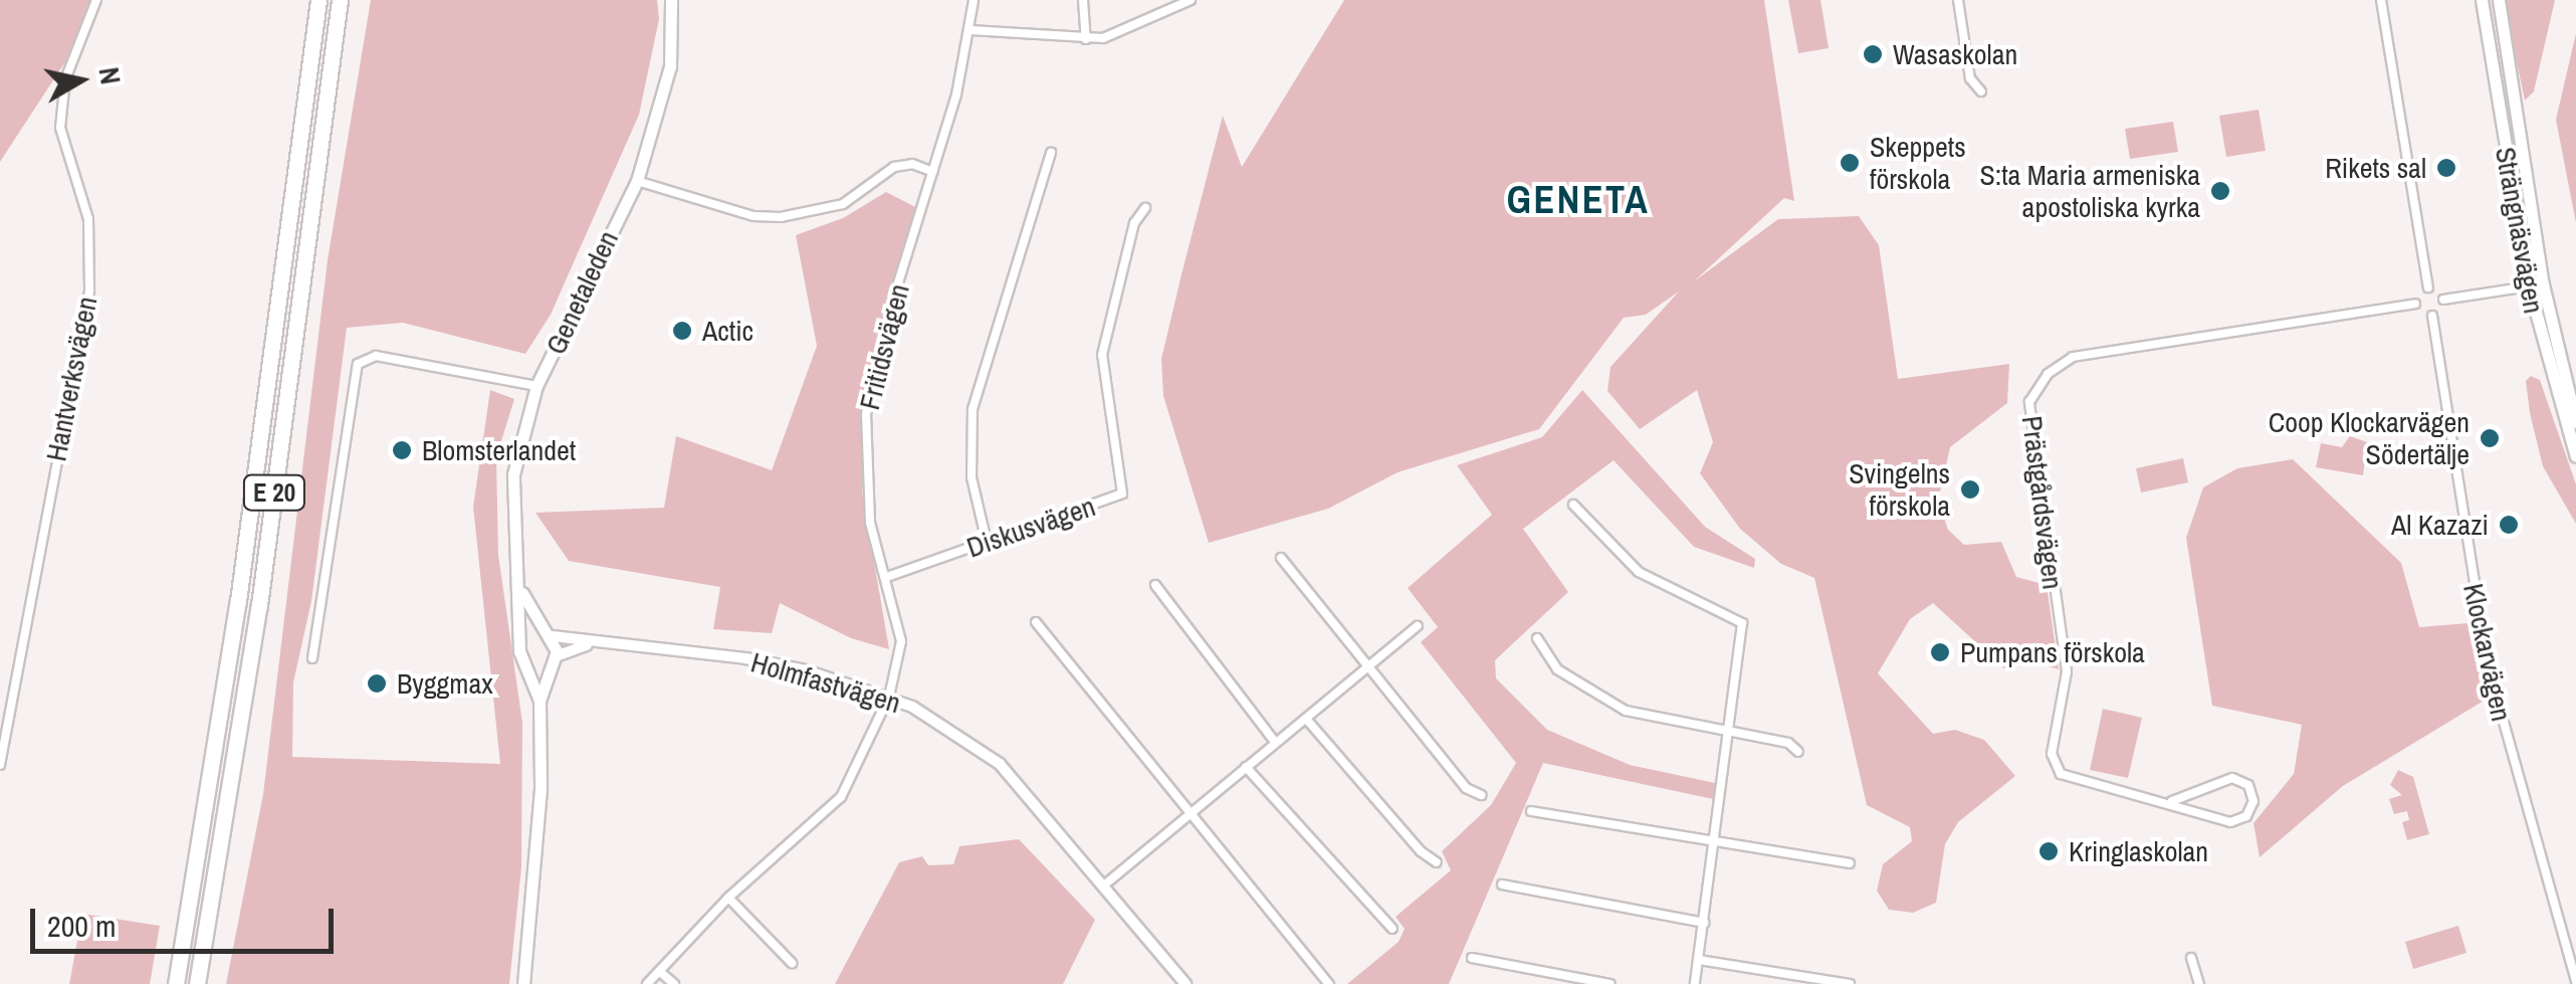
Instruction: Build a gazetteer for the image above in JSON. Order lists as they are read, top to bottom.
{
  "streets": {
    "highway": ["E 20"],
    "main road": ["Strängnäsvägen", "Genetaleden"],
    "street": [
      "Fritidsvägen",
      "Hantverksvägen",
      "Prästgårdsvägen",
      "Diskusvägen",
      "Klockarvägen",
      "Holmfastvägen"
    ]
  },
  "crossings": [
    ["Genetaleden", "Holmfastvägen"],
    ["Fritidsvägen", "Diskusvägen"],
    ["Fritidsvägen", "Holmfastvägen"]
  ],
  "districts": ["GENETA"],
  "places": [
    "Wasaskolan",
    "Skeppets förskola",
    "Rikets sal",
    "S:ta Maria armeniska apostoliska kyrka",
    "Actic",
    "Coop Klockarvägen Södertälje",
    "Blomsterlandet",
    "Svingelns förskola",
    "Al Kazazi",
    "Pumpans förskola",
    "Byggmax",
    "Kringlaskolan"
  ],
  "scale_bar": "200 m",
  "north": "right"
}
